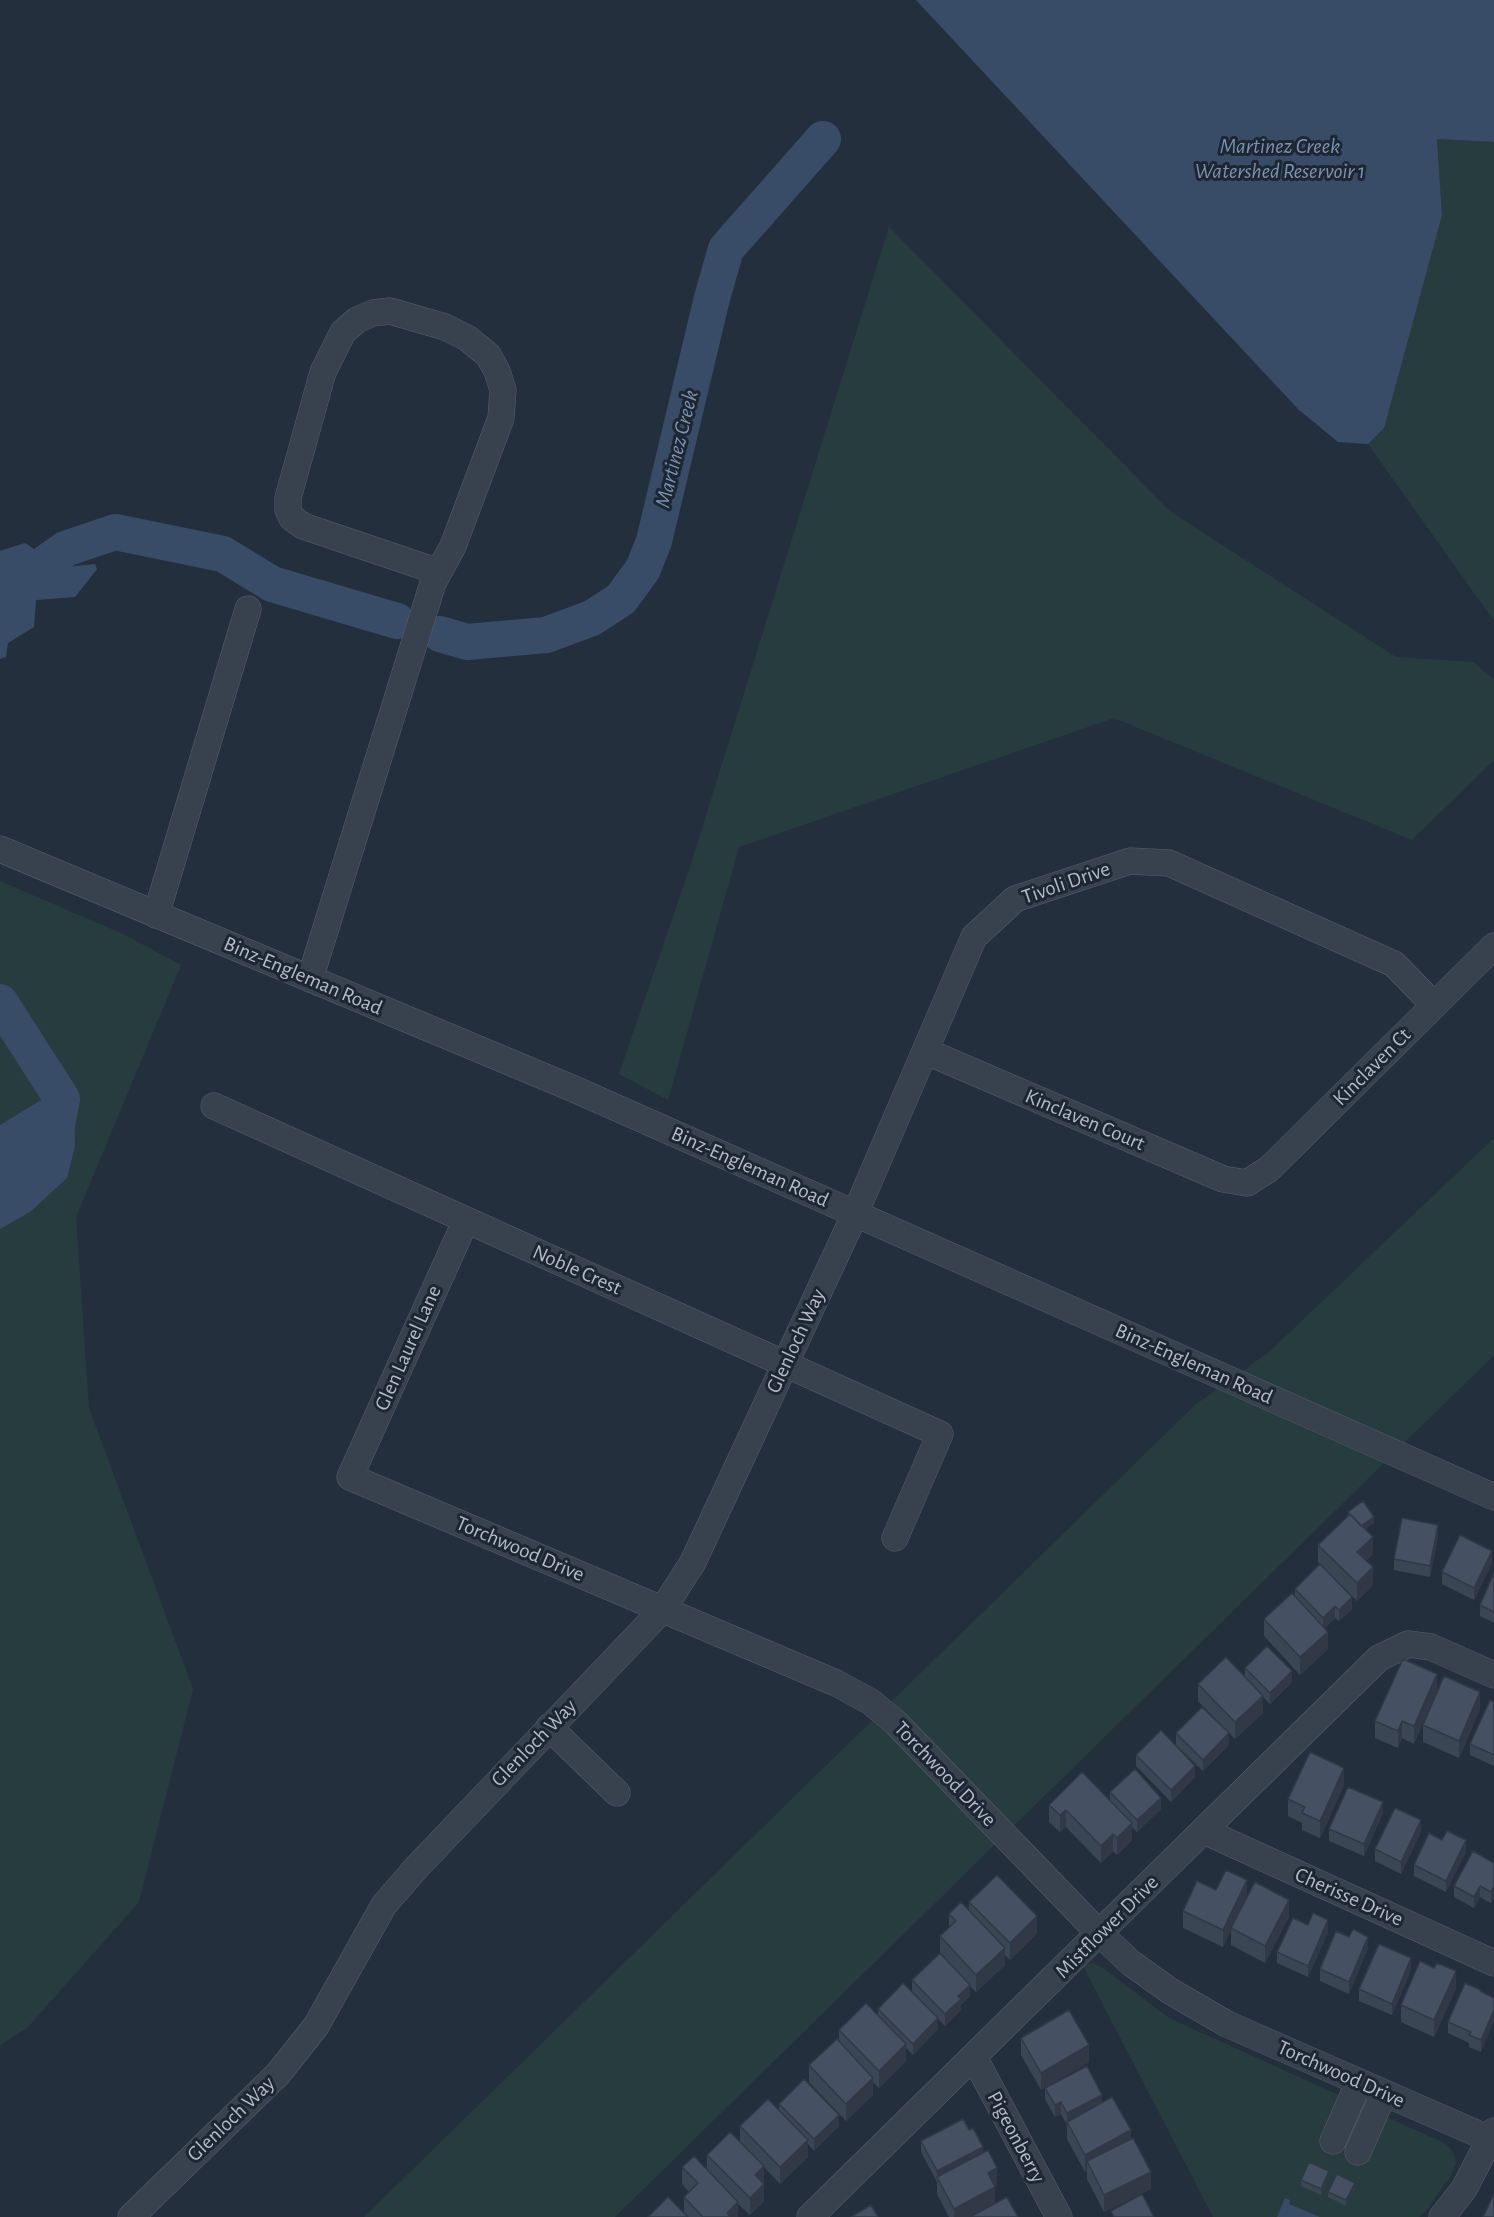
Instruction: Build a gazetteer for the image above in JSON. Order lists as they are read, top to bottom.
{
  "streets": {
    "street": [
      "Tivoli Drive",
      "Binz-Engleman Road",
      "Kinclaven Ct",
      "Kinclaven Court",
      "Noble Crest",
      "Glenloch Way",
      "Glen Laurel Lane",
      "Torchwood Drive",
      "Cherisse Drive",
      "Mistflower Drive",
      "Pigeonberry"
    ]
  },
  "crossings": [
    ["Tivoli Drive", "Binz-Engleman Road"],
    ["Tivoli Drive", "Kinclaven Ct"],
    ["Tivoli Drive", "Kinclaven Court"],
    ["Tivoli Drive", "Glenloch Way"],
    ["Binz-Engleman Road", "Glenloch Way"],
    ["Kinclaven Ct", "Kinclaven Court"],
    ["Noble Crest", "Glenloch Way"],
    ["Noble Crest", "Glen Laurel Lane"],
    ["Glenloch Way", "Torchwood Drive"],
    ["Glen Laurel Lane", "Torchwood Drive"],
    ["Torchwood Drive", "Mistflower Drive"],
    ["Cherisse Drive", "Mistflower Drive"],
    ["Mistflower Drive", "Pigeonberry"]
  ],
  "water": ["Martinez Creek Watershed Reservoir 1", "Martinez Creek"]
}
